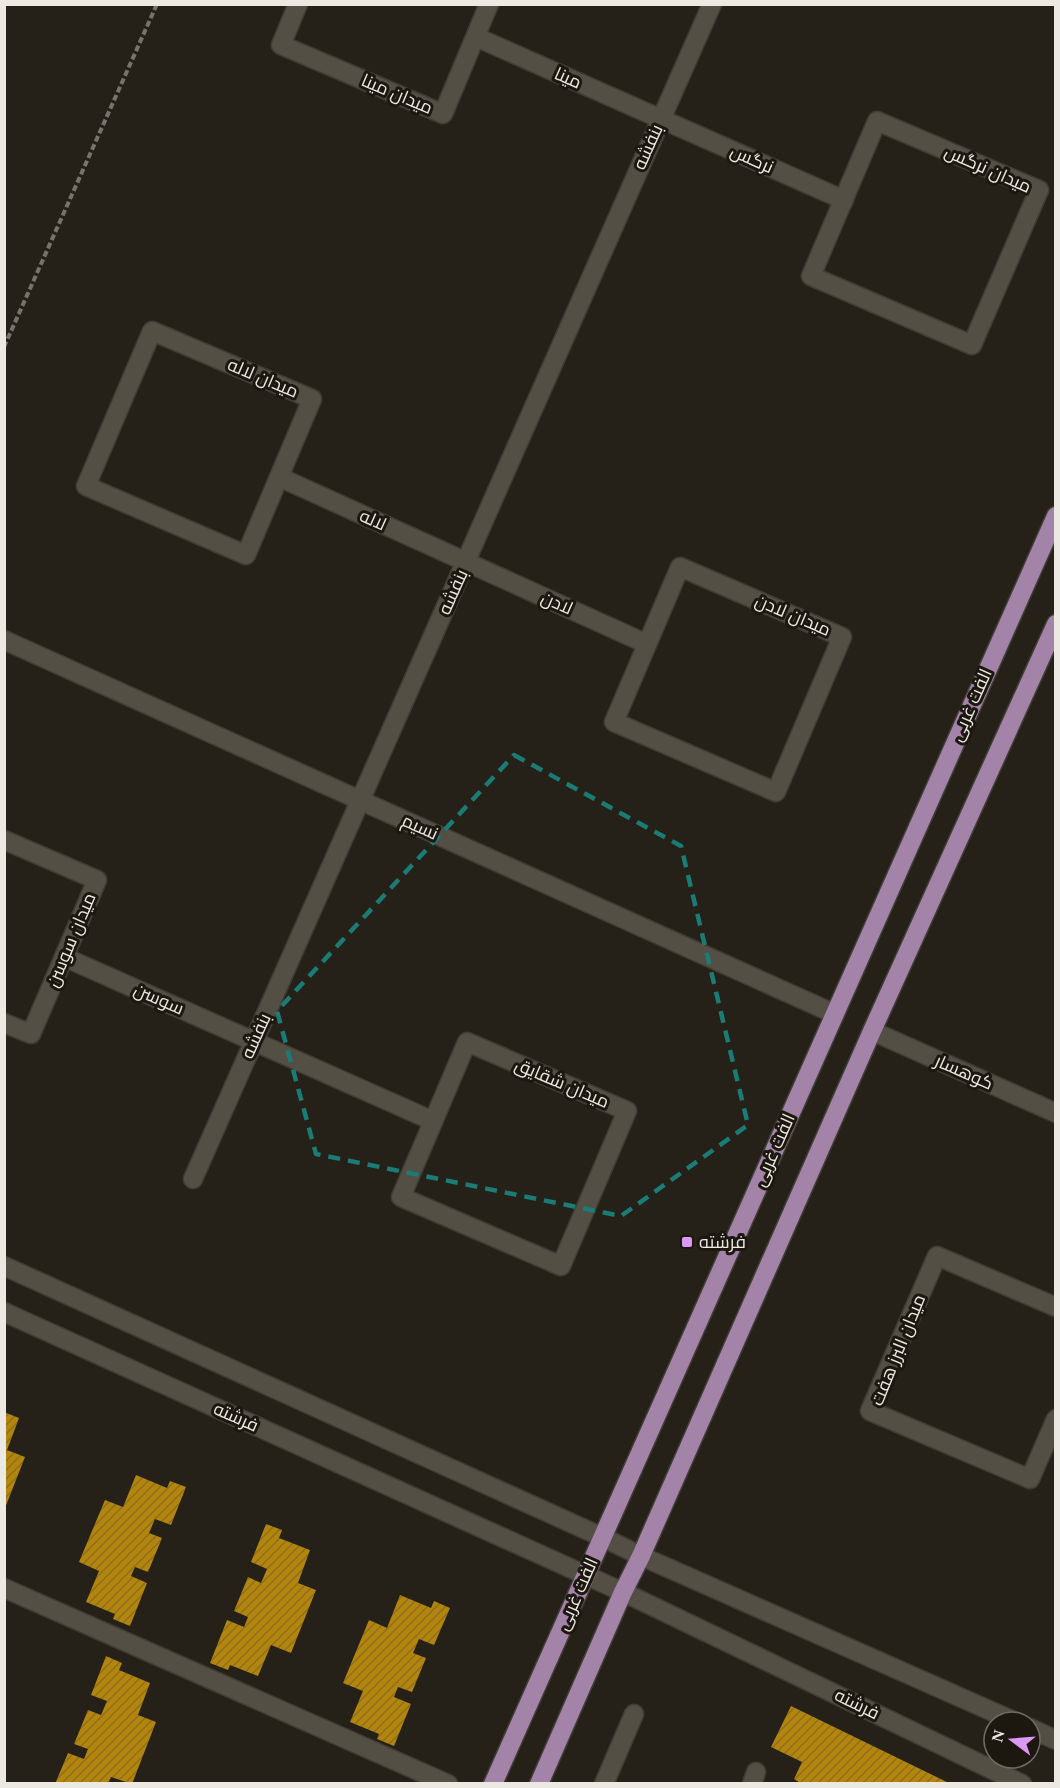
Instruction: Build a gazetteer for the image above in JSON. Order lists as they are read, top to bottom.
{
  "streets": {
    "main road": ["الفت غربی"],
    "street": [
      "مینا",
      "میدان مینا",
      "بنفشه",
      "نرگس",
      "میدان نرگس",
      "میدان لاله",
      "لاله",
      "لادن",
      "میدان لادن",
      "نسیم",
      "میدان سوسن",
      "سوسن",
      "کوهسار",
      "میدان شقایق",
      "میدان البرز هفت",
      "فرشته"
    ]
  },
  "crossings": [
    ["مینا", "میدان مینا"],
    ["مینا", "بنفشه"],
    ["مینا", "نرگس"],
    ["بنفشه", "نرگس"],
    ["بنفشه", "لاله"],
    ["بنفشه", "لادن"],
    ["بنفشه", "نسیم"],
    ["بنفشه", "سوسن"],
    ["نرگس", "میدان نرگس"],
    ["میدان لاله", "لاله"],
    ["لاله", "لادن"],
    ["لادن", "میدان لادن"],
    ["الفت غربی", "نسیم"],
    ["الفت غربی", "فرشته"],
    ["میدان سوسن", "سوسن"],
    ["سوسن", "میدان شقایق"]
  ],
  "places": {
    "transit": ["فرشته"]
  },
  "north": "left"
}
